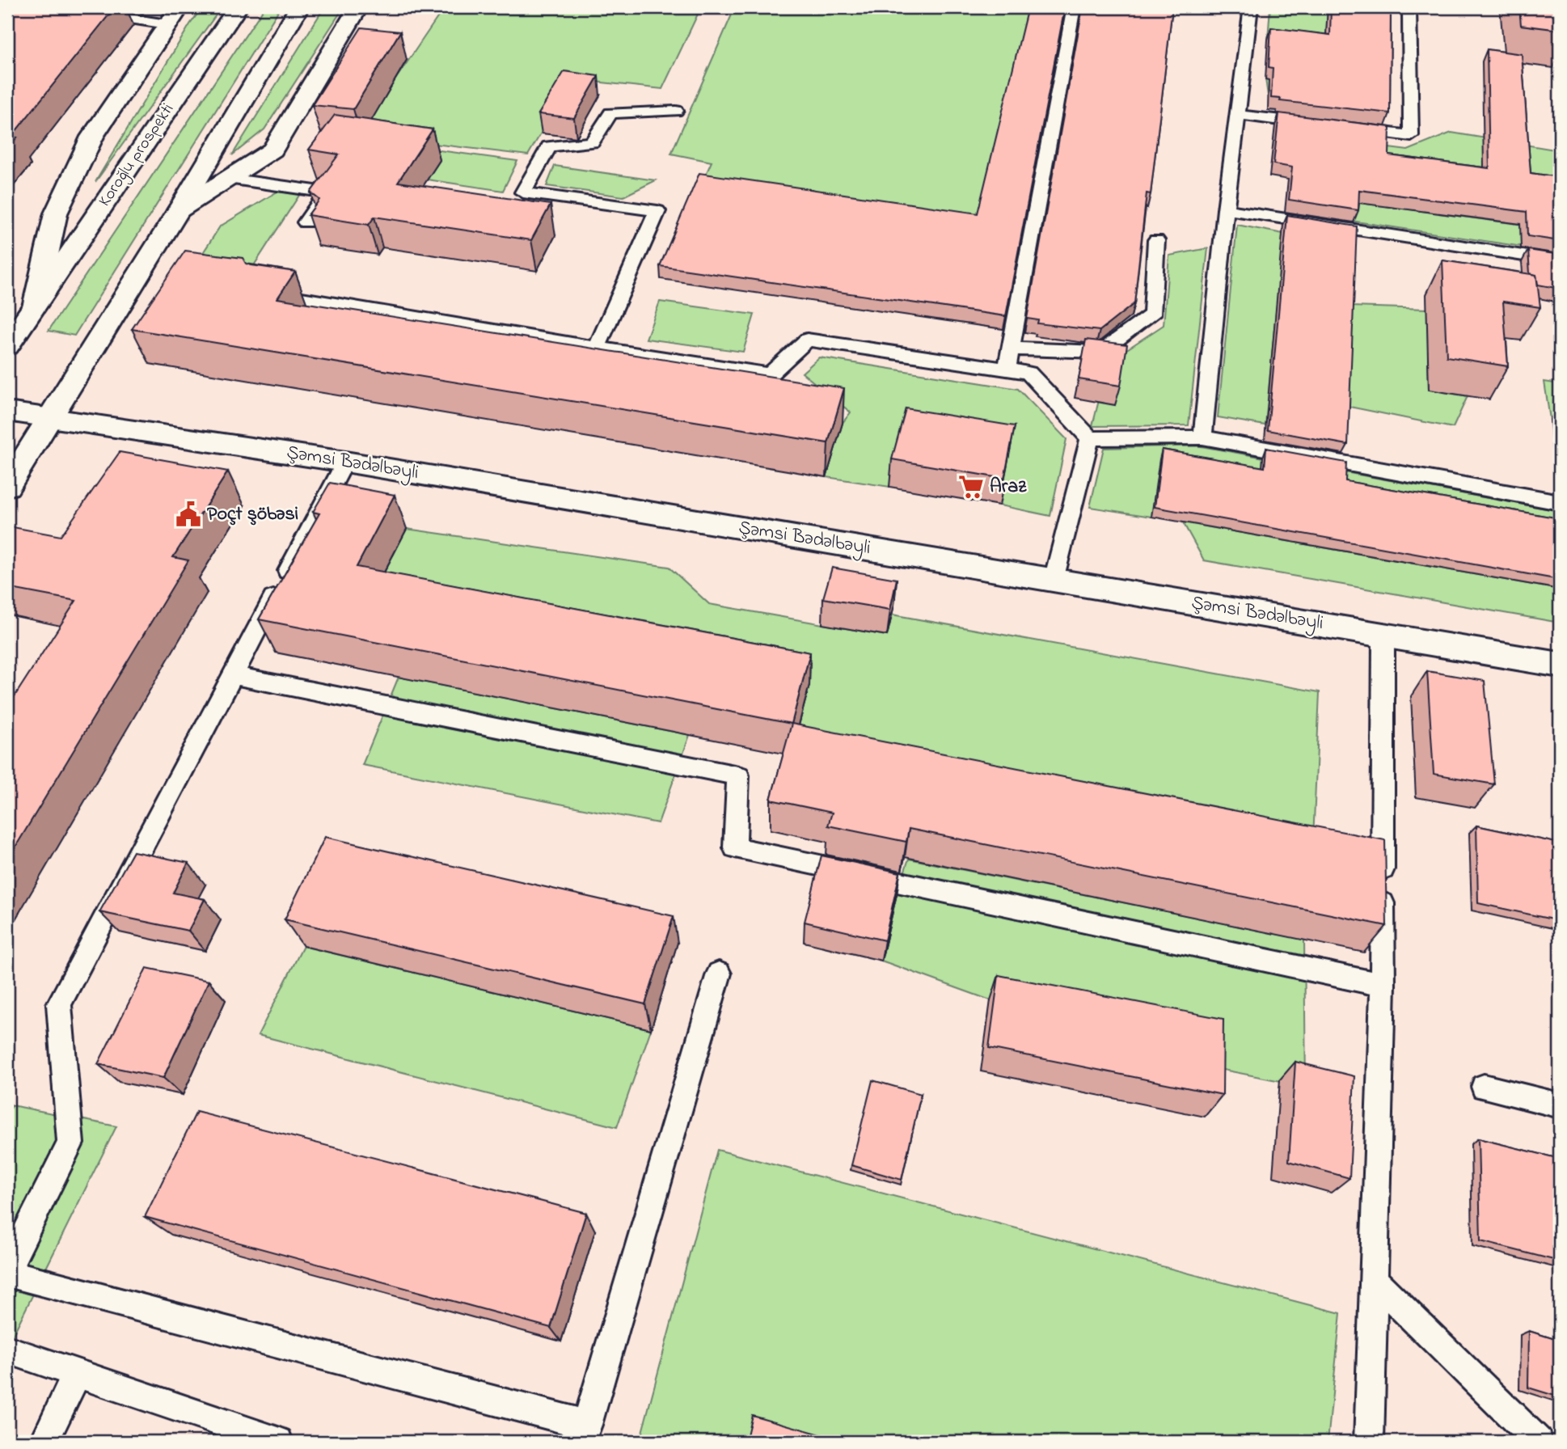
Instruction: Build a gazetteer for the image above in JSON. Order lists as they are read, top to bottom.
{
  "streets": {
    "street": ["Koroğlu prospekti", "Şəmsi Bədəlbəyli"]
  },
  "places": {
    "supermarket": ["Araz"],
    "public building": ["Poçt şöbəsi"]
  }
}
